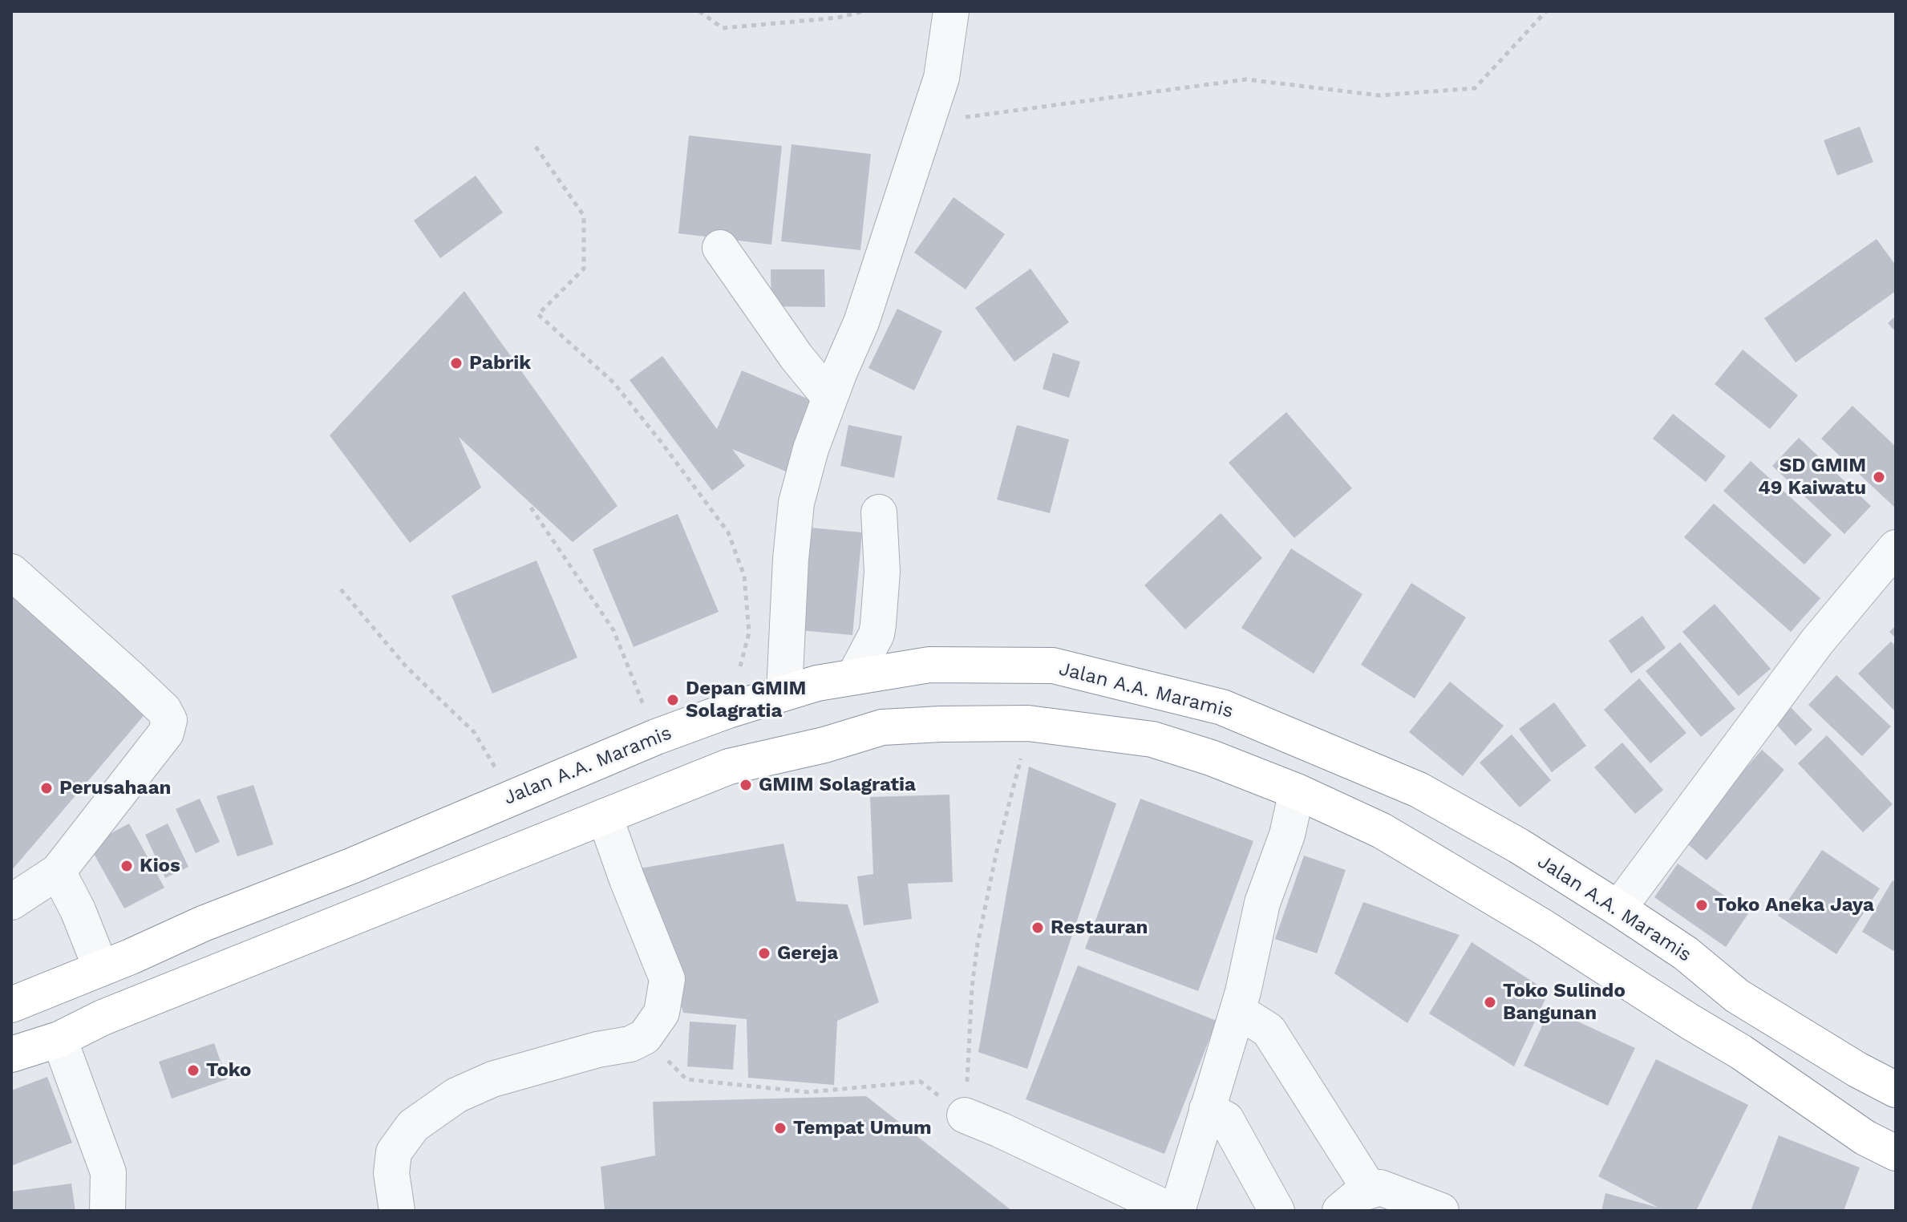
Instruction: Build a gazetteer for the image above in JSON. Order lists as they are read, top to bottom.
{
  "streets": {
    "highway": ["Jalan A.A. Maramis"]
  },
  "places": [
    "Pabrik",
    "SD GMIM 49 Kaiwatu",
    "Depan GMIM Solagratia",
    "GMIM Solagratia",
    "Perusahaan",
    "Kios",
    "Toko Aneka Jaya",
    "Restauran",
    "Gereja",
    "Toko Sulindo Bangunan",
    "Toko",
    "Tempat Umum"
  ]
}
